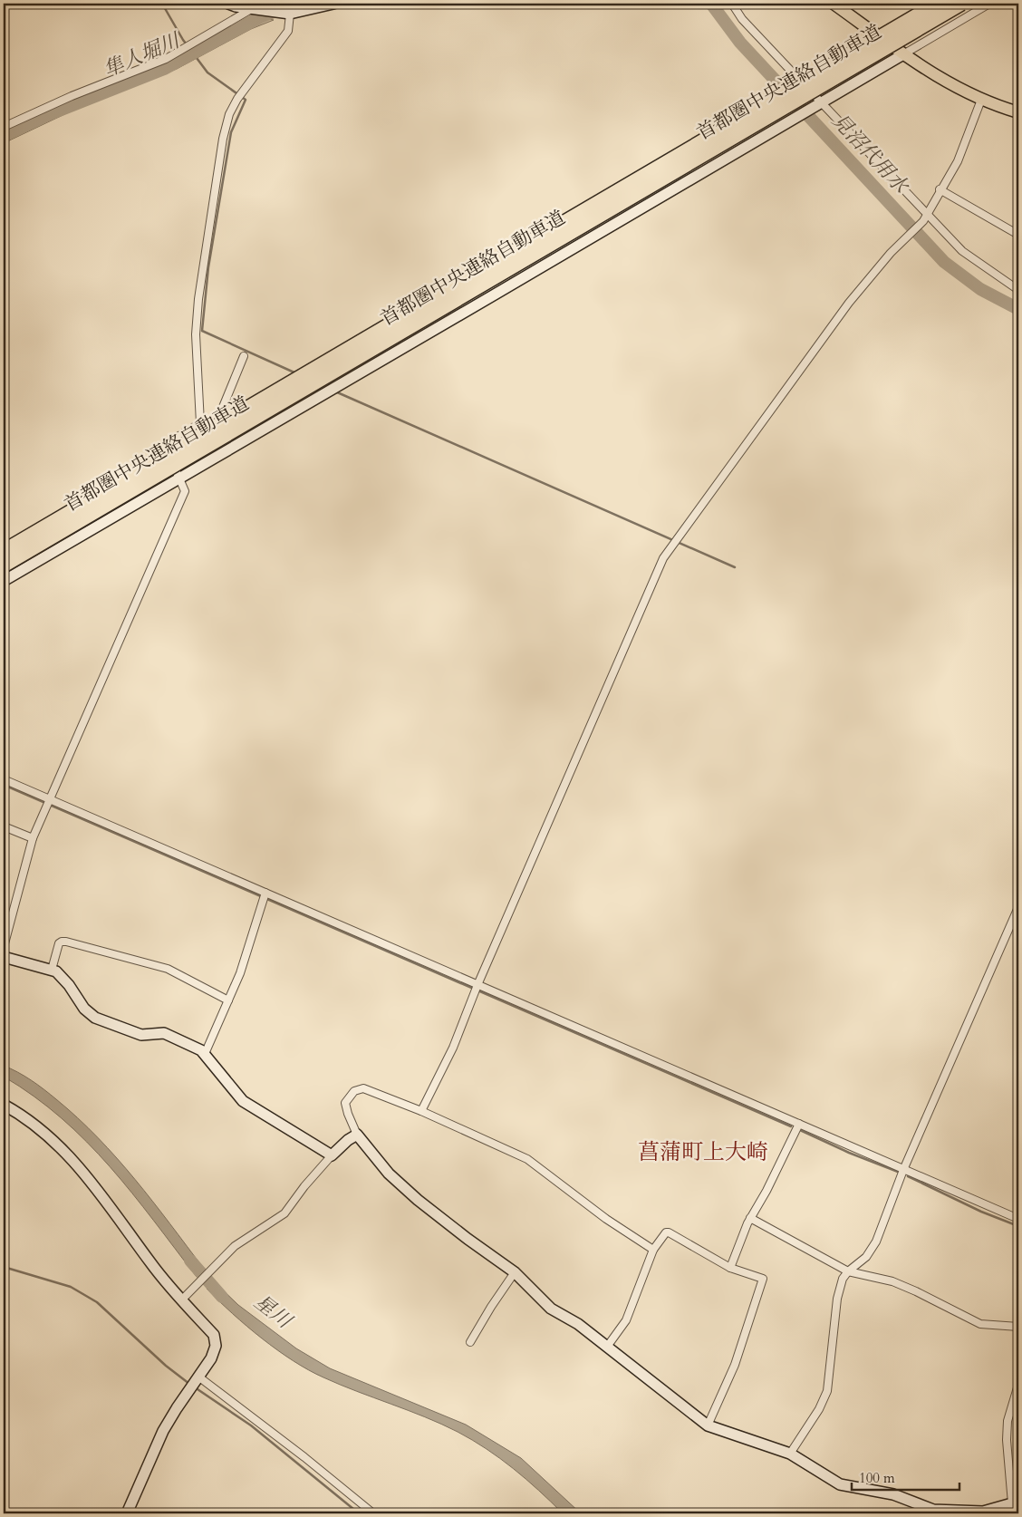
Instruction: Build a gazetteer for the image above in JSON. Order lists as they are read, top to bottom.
{
  "streets": {
    "highway": ["首都圏中央連絡自動車道"]
  },
  "districts": ["菖蒲町上大崎"],
  "water": ["隼人堀川", "見沼代用水", "星川"],
  "scale_bar": "100 m"
}
